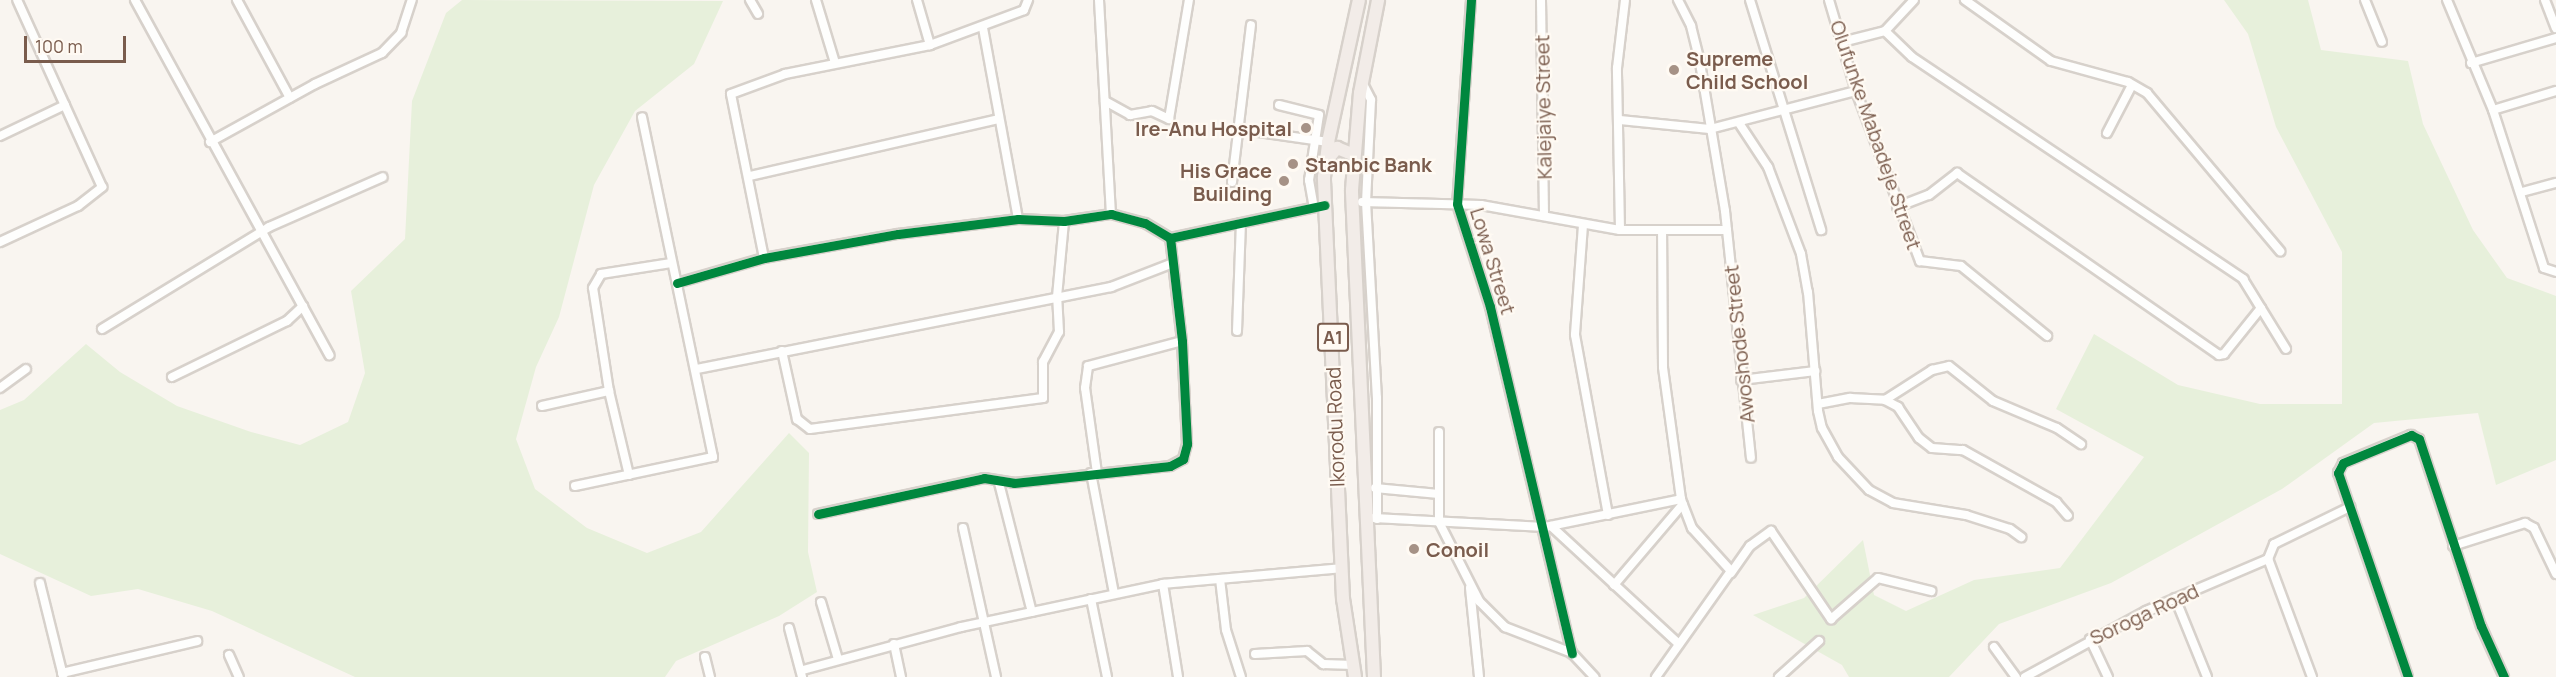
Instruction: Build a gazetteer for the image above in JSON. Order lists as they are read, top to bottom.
{
  "streets": {
    "highway": ["A1", "Ikorodu Road"],
    "street": [
      "Kalejaiye Street",
      "Olufunke Mabadeje Street",
      "Lowa Street",
      "Awoshode Street",
      "Soroga Road"
    ]
  },
  "places": [
    "Supreme Child School",
    "Ire-Anu Hospital",
    "Stanbic Bank",
    "His Grace Building",
    "Conoil"
  ],
  "scale_bar": "100 m"
}
